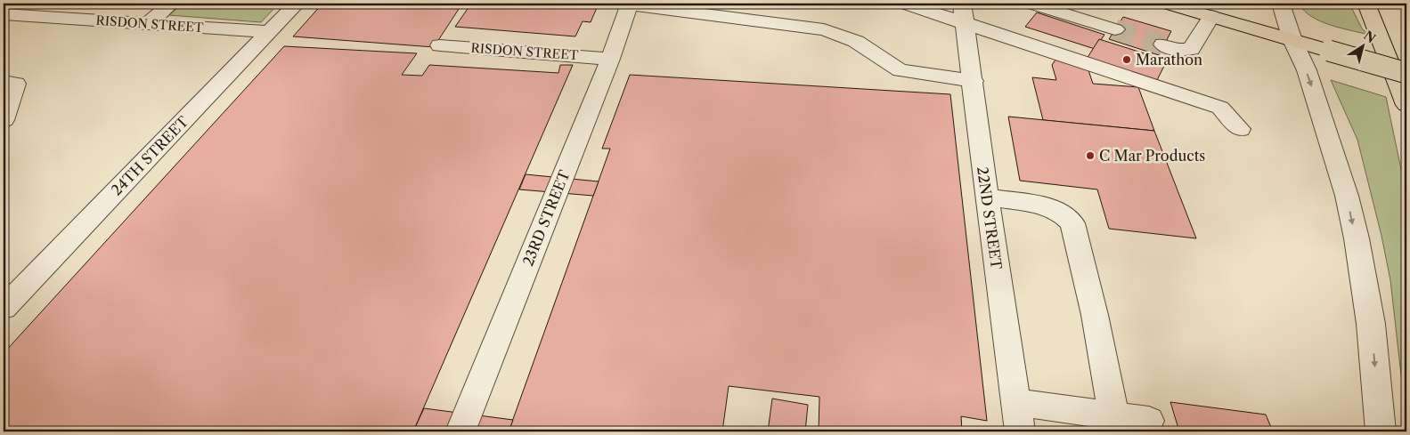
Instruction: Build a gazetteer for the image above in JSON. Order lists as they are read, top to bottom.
{
  "streets": {
    "street": [
      "RISDON STREET",
      "24TH STREET",
      "23RD STREET",
      "22ND STREET"
    ]
  },
  "crossings": [
    ["RISDON STREET", "24TH STREET"],
    ["RISDON STREET", "23RD STREET"]
  ],
  "places": ["Marathon", "C Mar Products"],
  "north": "top right"
}
